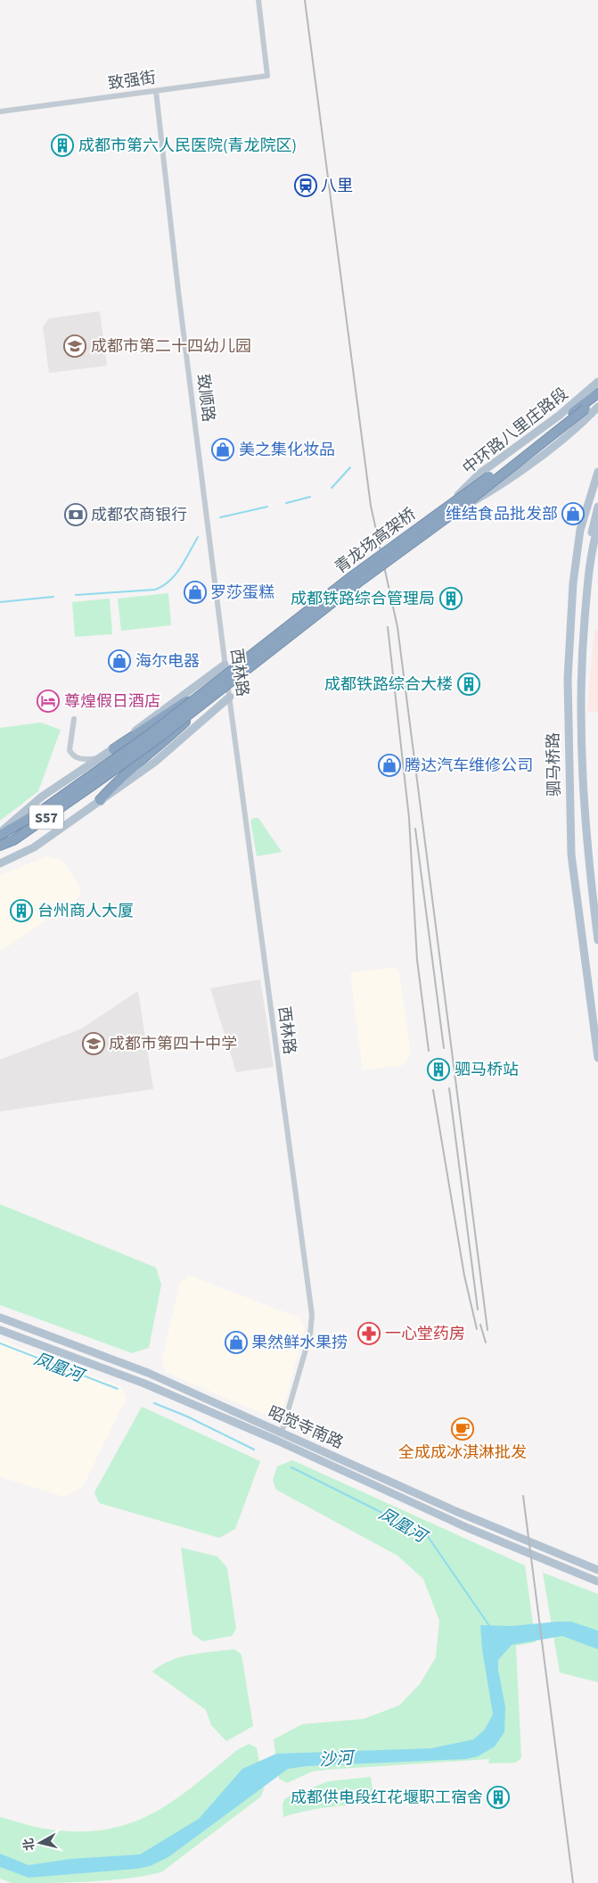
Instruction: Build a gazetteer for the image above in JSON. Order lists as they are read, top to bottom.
{
  "streets": {
    "highway": ["青龙场高架桥", "S57"],
    "main road": ["中环路八里庄路段", "驷马桥路", "昭觉寺南路"],
    "street": ["致强街", "致顺路", "西林路"]
  },
  "crossings": [
    ["致强街", "致顺路"],
    ["致顺路", "西林路"],
    ["中环路八里庄路段", "青龙场高架桥"],
    ["青龙场高架桥", "S57"],
    ["西林路", "昭觉寺南路"]
  ],
  "water": ["凤凰河", "沙河"],
  "places": {
    "building": [
      "成都市第六人民医院(青龙院区)",
      "成都铁路综合管理局",
      "成都铁路综合大楼",
      "台州商人大厦",
      "驷马桥站",
      "成都供电段红花堰职工宿舍"
    ],
    "station": ["八里"],
    "school or university": ["成都市第二十四幼儿园", "成都市第四十中学"],
    "shop": [
      "美之集化妆品",
      "维结食品批发部",
      "罗莎蛋糕",
      "海尔电器",
      "腾达汽车维修公司",
      "果然鲜水果捞"
    ],
    "bank": ["成都农商银行"],
    "hotel": ["尊煌假日酒店"],
    "pharmacy": ["一心堂药房"],
    "cafe": ["全成成冰淇淋批发"]
  },
  "north": "left"
}
